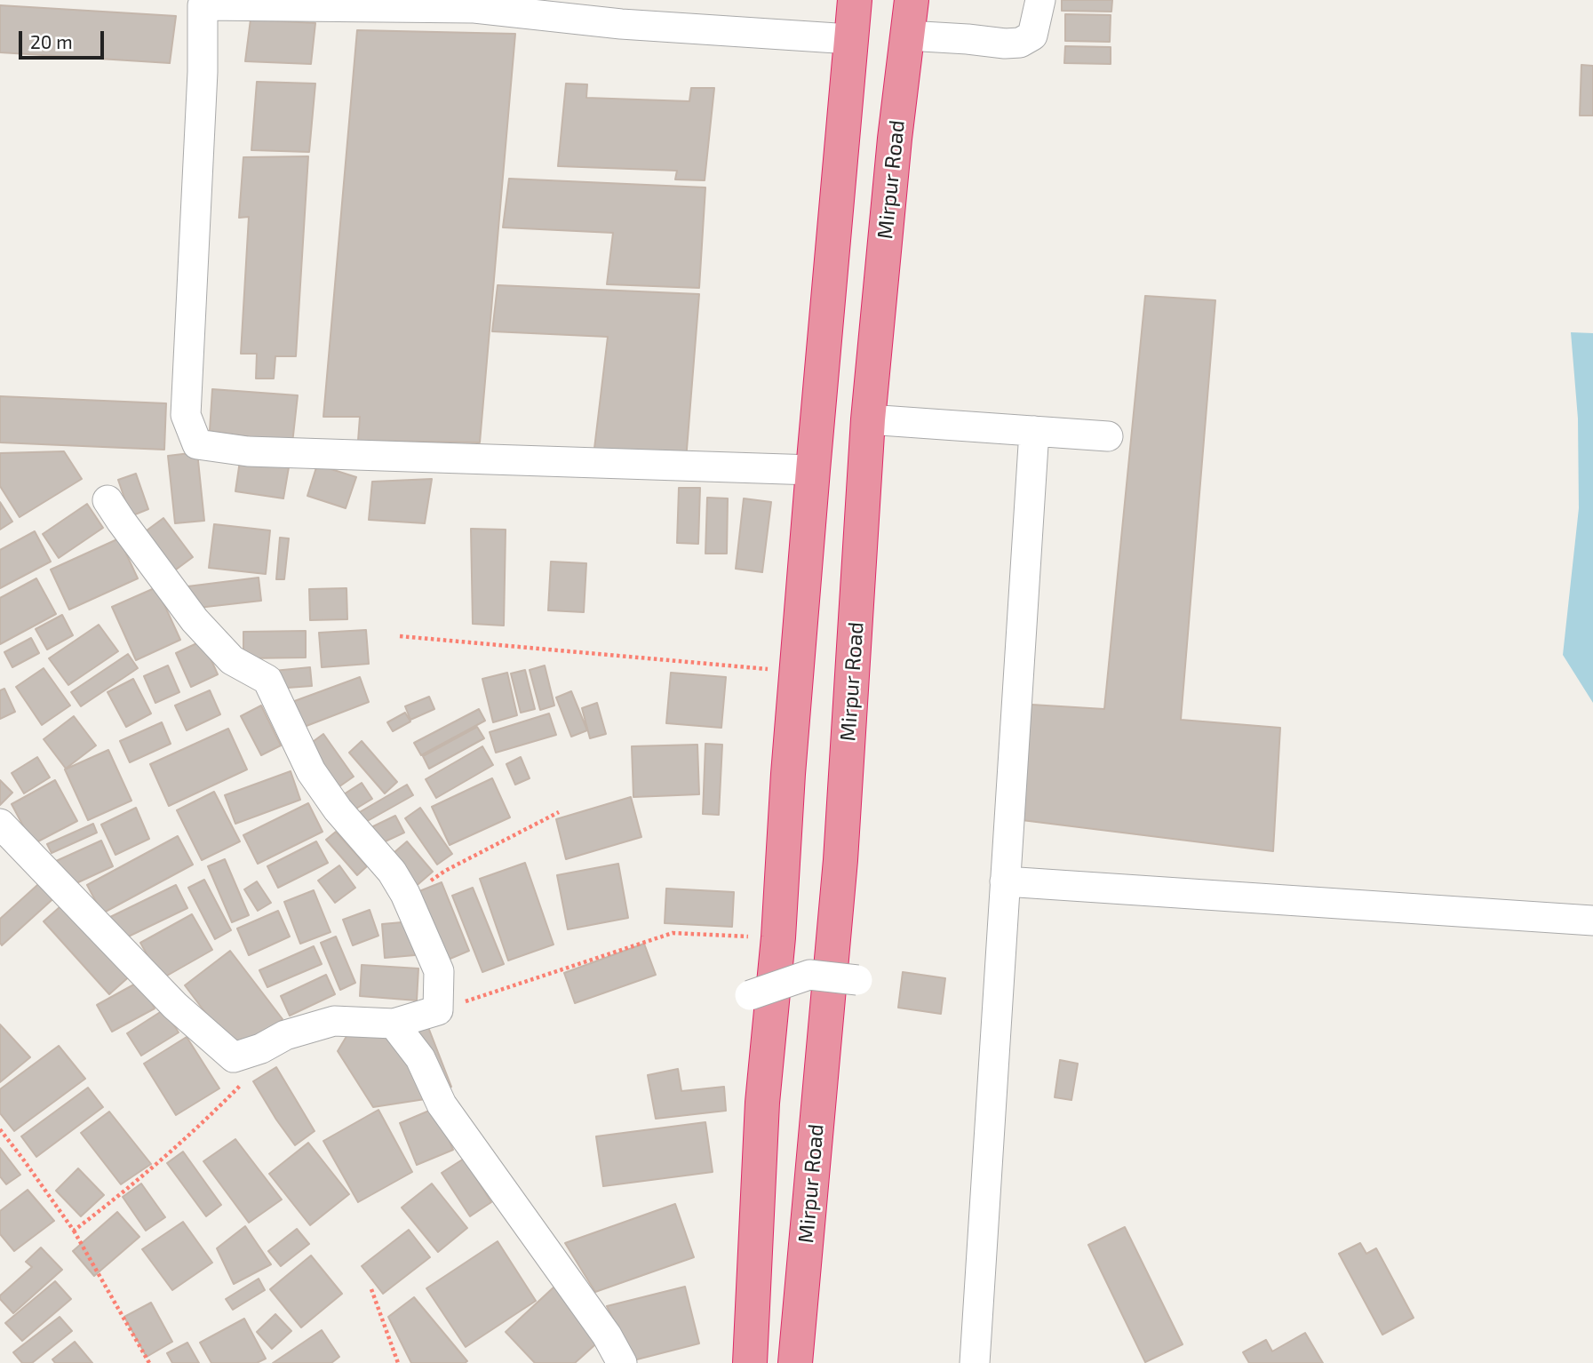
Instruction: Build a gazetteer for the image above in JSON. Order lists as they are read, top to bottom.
{
  "streets": {
    "highway": ["Mirpur Road"]
  },
  "scale_bar": "20 m"
}
